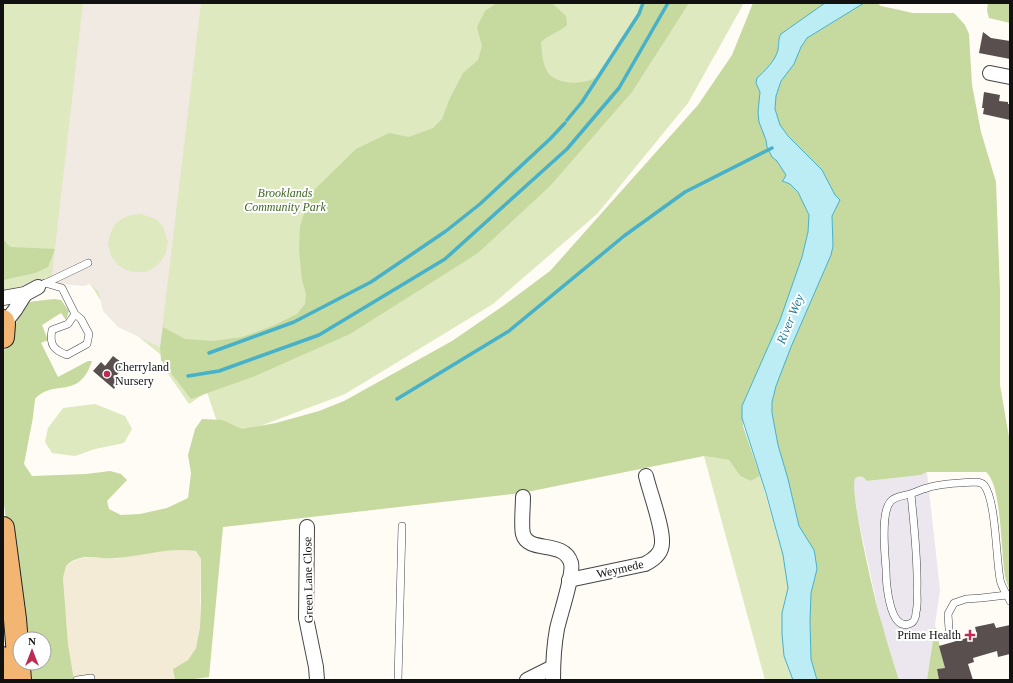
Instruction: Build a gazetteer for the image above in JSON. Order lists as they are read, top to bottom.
{
  "streets": {
    "street": ["Weymede", "Green Lane Close"]
  },
  "water": ["River Wey"],
  "parks": ["Brooklands Community Park"],
  "places": {
    "other": ["Cherryland Nursery"],
    "health": ["Prime Health"]
  },
  "north": "top"
}
